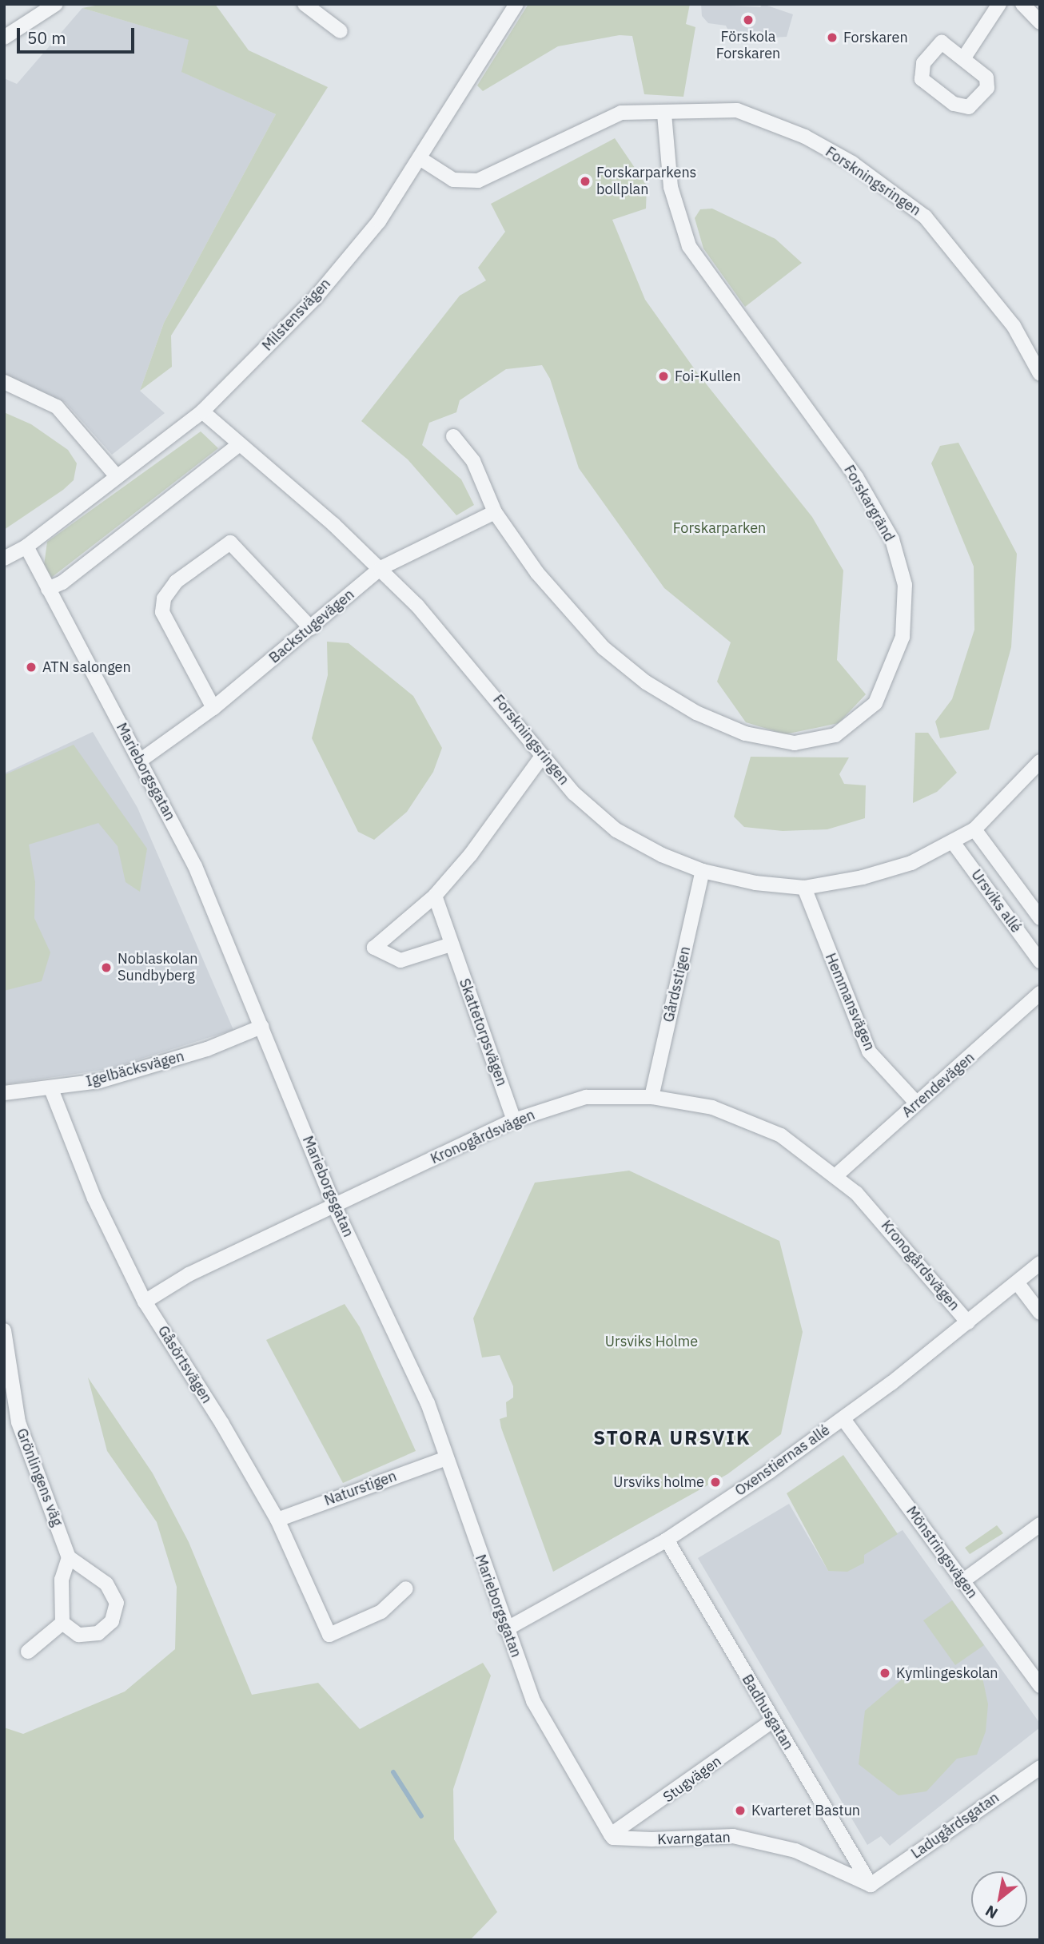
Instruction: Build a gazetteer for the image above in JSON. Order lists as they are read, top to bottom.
{
  "streets": {
    "street": [
      "Forskningsringen",
      "Milstensvägen",
      "Forskargränd",
      "Backstugevägen",
      "Marieborgsgatan",
      "Ursviks allé",
      "Gårdsstigen",
      "Hemmansvägen",
      "Skattetorpsvägen",
      "Igelbäcksvägen",
      "Arrendevägen",
      "Kronogårdsvägen",
      "Gåsörtsvägen",
      "Oxenstiernas allé",
      "Grönlingens väg",
      "Naturstigen",
      "Mönstringsvägen",
      "Badhusgatan",
      "Stugvägen",
      "Ladugårdsgatan",
      "Kvarngatan"
    ]
  },
  "crossings": [
    ["Forskningsringen", "Milstensvägen"],
    ["Forskningsringen", "Forskargränd"],
    ["Forskningsringen", "Backstugevägen"],
    ["Forskningsringen", "Ursviks allé"],
    ["Forskningsringen", "Gårdsstigen"],
    ["Forskningsringen", "Hemmansvägen"],
    ["Milstensvägen", "Marieborgsgatan"],
    ["Forskargränd", "Backstugevägen"],
    ["Backstugevägen", "Marieborgsgatan"],
    ["Marieborgsgatan", "Igelbäcksvägen"],
    ["Marieborgsgatan", "Kronogårdsvägen"],
    ["Marieborgsgatan", "Oxenstiernas allé"],
    ["Marieborgsgatan", "Naturstigen"],
    ["Marieborgsgatan", "Stugvägen"],
    ["Marieborgsgatan", "Kvarngatan"],
    ["Gårdsstigen", "Kronogårdsvägen"],
    ["Hemmansvägen", "Arrendevägen"],
    ["Skattetorpsvägen", "Kronogårdsvägen"],
    ["Igelbäcksvägen", "Gåsörtsvägen"],
    ["Arrendevägen", "Kronogårdsvägen"],
    ["Kronogårdsvägen", "Gåsörtsvägen"],
    ["Kronogårdsvägen", "Oxenstiernas allé"],
    ["Gåsörtsvägen", "Naturstigen"],
    ["Oxenstiernas allé", "Mönstringsvägen"],
    ["Oxenstiernas allé", "Badhusgatan"],
    ["Badhusgatan", "Stugvägen"],
    ["Badhusgatan", "Ladugårdsgatan"],
    ["Badhusgatan", "Kvarngatan"],
    ["Stugvägen", "Kvarngatan"],
    ["Ladugårdsgatan", "Kvarngatan"]
  ],
  "districts": ["STORA URSVIK"],
  "parks": ["Forskarparken", "Ursviks Holme"],
  "places": [
    "Förskola Forskaren",
    "Forskaren",
    "Forskarparkens bollplan",
    "Foi-Kullen",
    "ATN salongen",
    "Noblaskolan Sundbyberg",
    "Ursviks holme",
    "Kymlingeskolan",
    "Kvarteret Bastun"
  ],
  "scale_bar": "50 m",
  "north": "bottom left"
}
